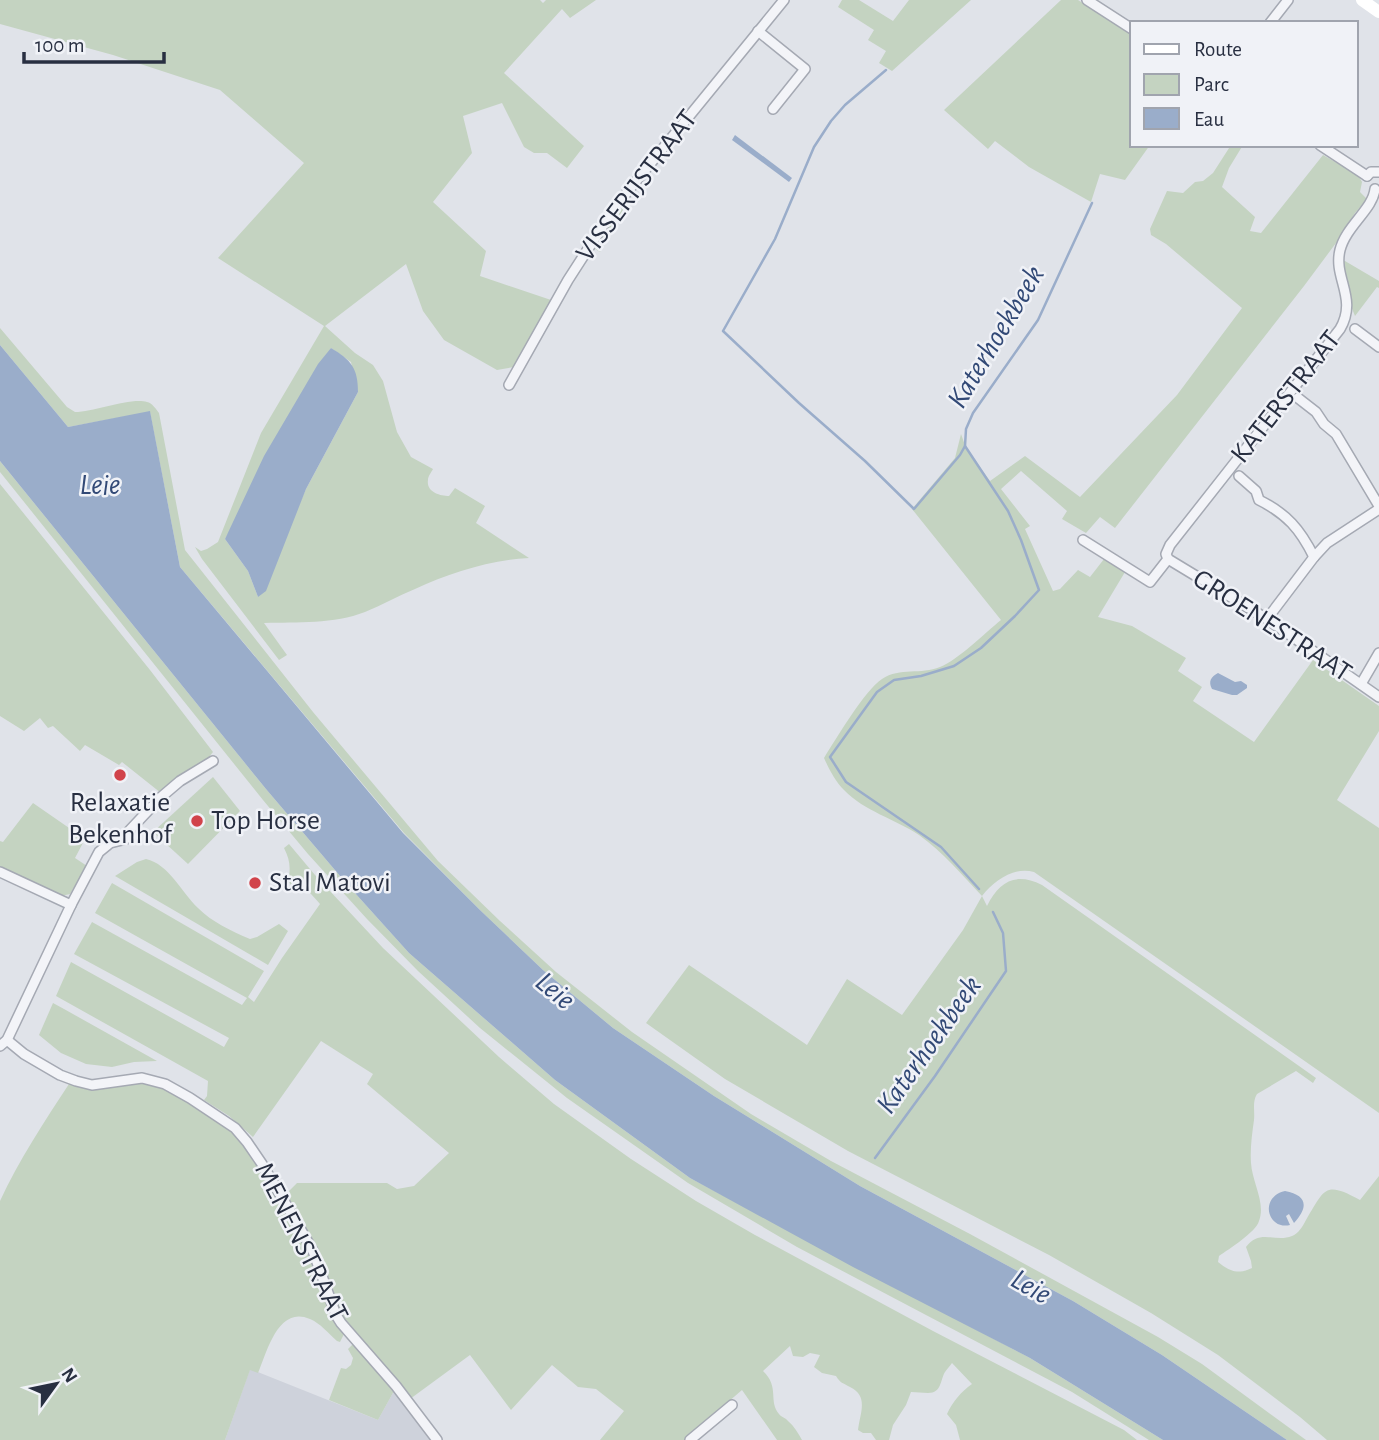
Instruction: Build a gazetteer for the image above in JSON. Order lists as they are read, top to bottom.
{
  "streets": {
    "street": [
      "VISSERIJSTRAAT",
      "KATERSTRAAT",
      "GROENESTRAAT",
      "MENENSTRAAT"
    ]
  },
  "crossings": [
    ["KATERSTRAAT", "GROENESTRAAT"]
  ],
  "water": ["Katerhoekbeek", "Leie"],
  "places": ["Relaxatie Bekenhof", "Top Horse", "Stal Matovi"],
  "legend": ["Route", "Parc", "Eau"],
  "scale_bar": "100 m",
  "north": "top right"
}
